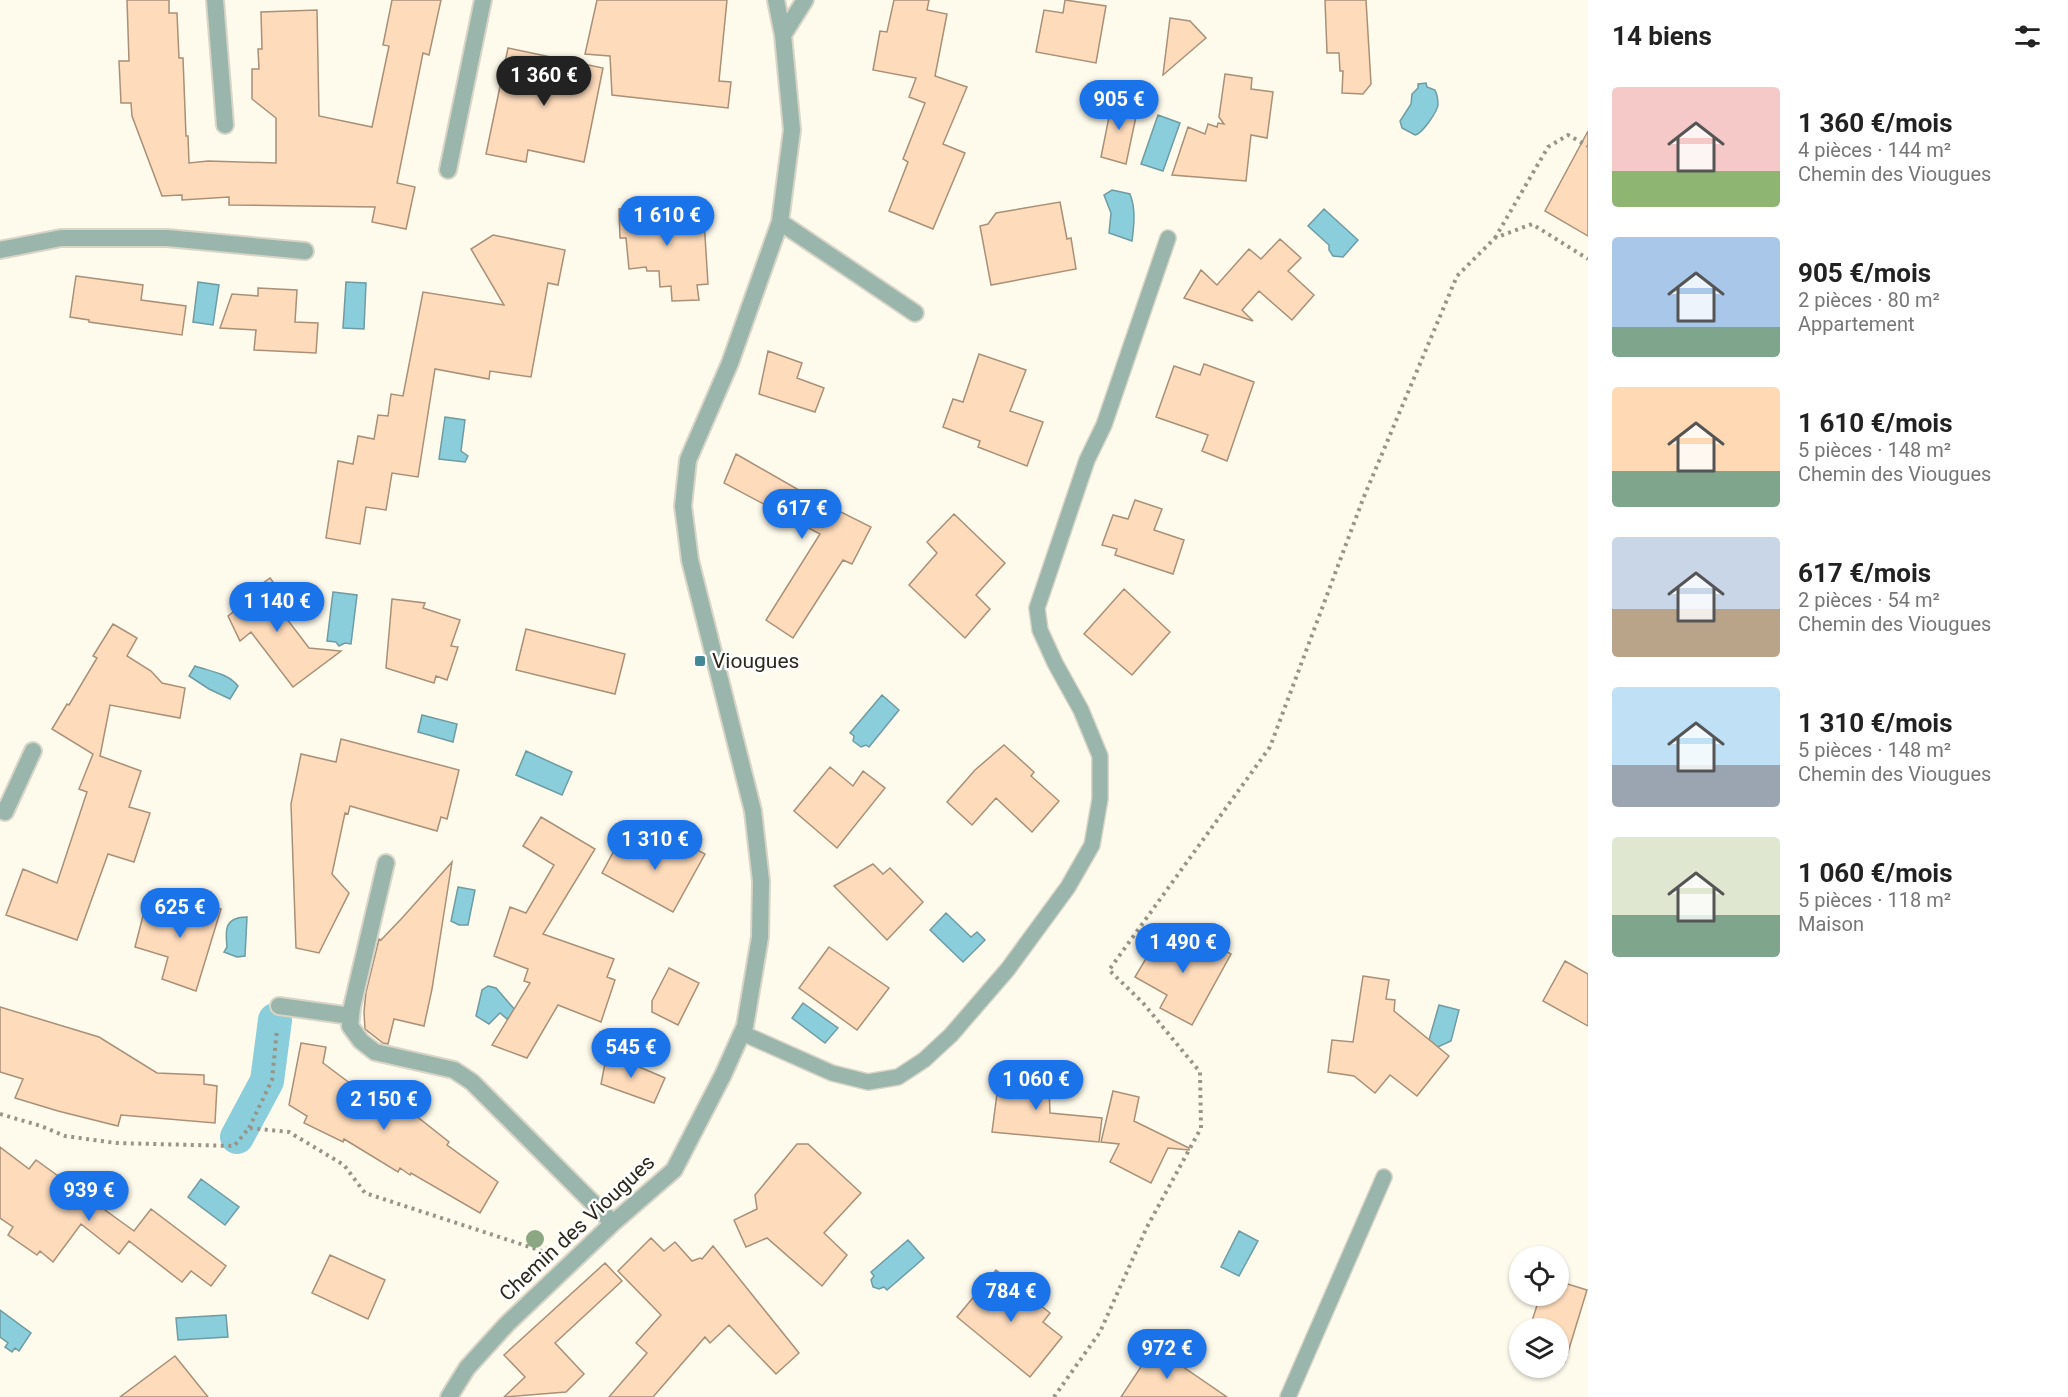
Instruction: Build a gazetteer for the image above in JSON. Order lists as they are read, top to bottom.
{
  "streets": {
    "street": ["Chemin des Viougues"]
  },
  "places": {
    "transit": ["Viougues"]
  },
  "page": {
    "heading": "14 biens",
    "price": [
      "1 360 €",
      "905 €",
      "1 610 €",
      "617 €",
      "1 140 €",
      "1 310 €",
      "625 €",
      "1 490 €",
      "545 €",
      "1 060 €",
      "2 150 €",
      "939 €",
      "784 €",
      "972 €"
    ],
    "list": [
      {
        "name": "1 360 €/mois",
        "note": "4 pièces · 144 m² · Chemin des Viougues"
      },
      {
        "name": "905 €/mois",
        "note": "2 pièces · 80 m² · Appartement"
      },
      {
        "name": "1 610 €/mois",
        "note": "5 pièces · 148 m² · Chemin des Viougues"
      },
      {
        "name": "617 €/mois",
        "note": "2 pièces · 54 m² · Chemin des Viougues"
      },
      {
        "name": "1 310 €/mois",
        "note": "5 pièces · 148 m² · Chemin des Viougues"
      },
      {
        "name": "1 060 €/mois",
        "note": "5 pièces · 118 m² · Maison"
      }
    ]
  }
}
